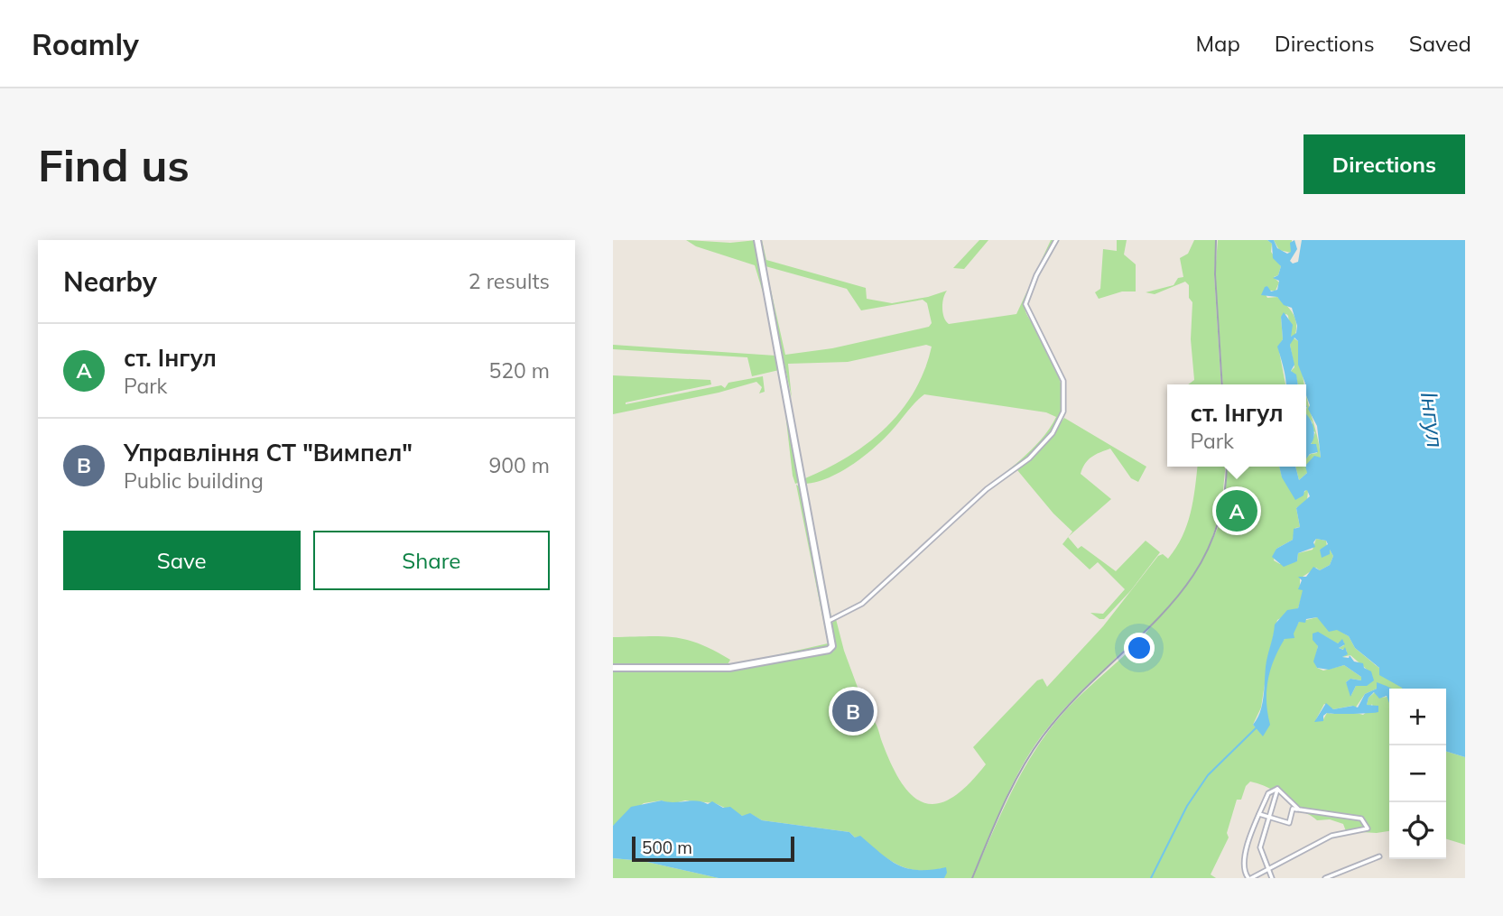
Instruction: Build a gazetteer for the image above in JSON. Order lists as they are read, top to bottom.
{
  "water": ["Інгул"],
  "scale_bar": "500 m",
  "page": {
    "header": "Roamly",
    "nav": ["Map", "Directions", "Saved"],
    "buttons": [
      "Directions",
      ["Save", "Share"]
    ],
    "title": "Find us",
    "heading": ["Nearby", "2 results"],
    "list": [
      {
        "mark": "A",
        "name": "ст. Інгул",
        "note": "Park",
        "value": "520 m"
      },
      {
        "mark": "B",
        "name": "Управління СТ \"Вимпел\"",
        "note": "Public building",
        "value": "900 m"
      }
    ],
    "popup": ["ст. Інгул", "Park"],
    "pins": ["A", "B"],
    "map_buttons": ["+", "−"],
    "scale": "500 m"
  }
}
